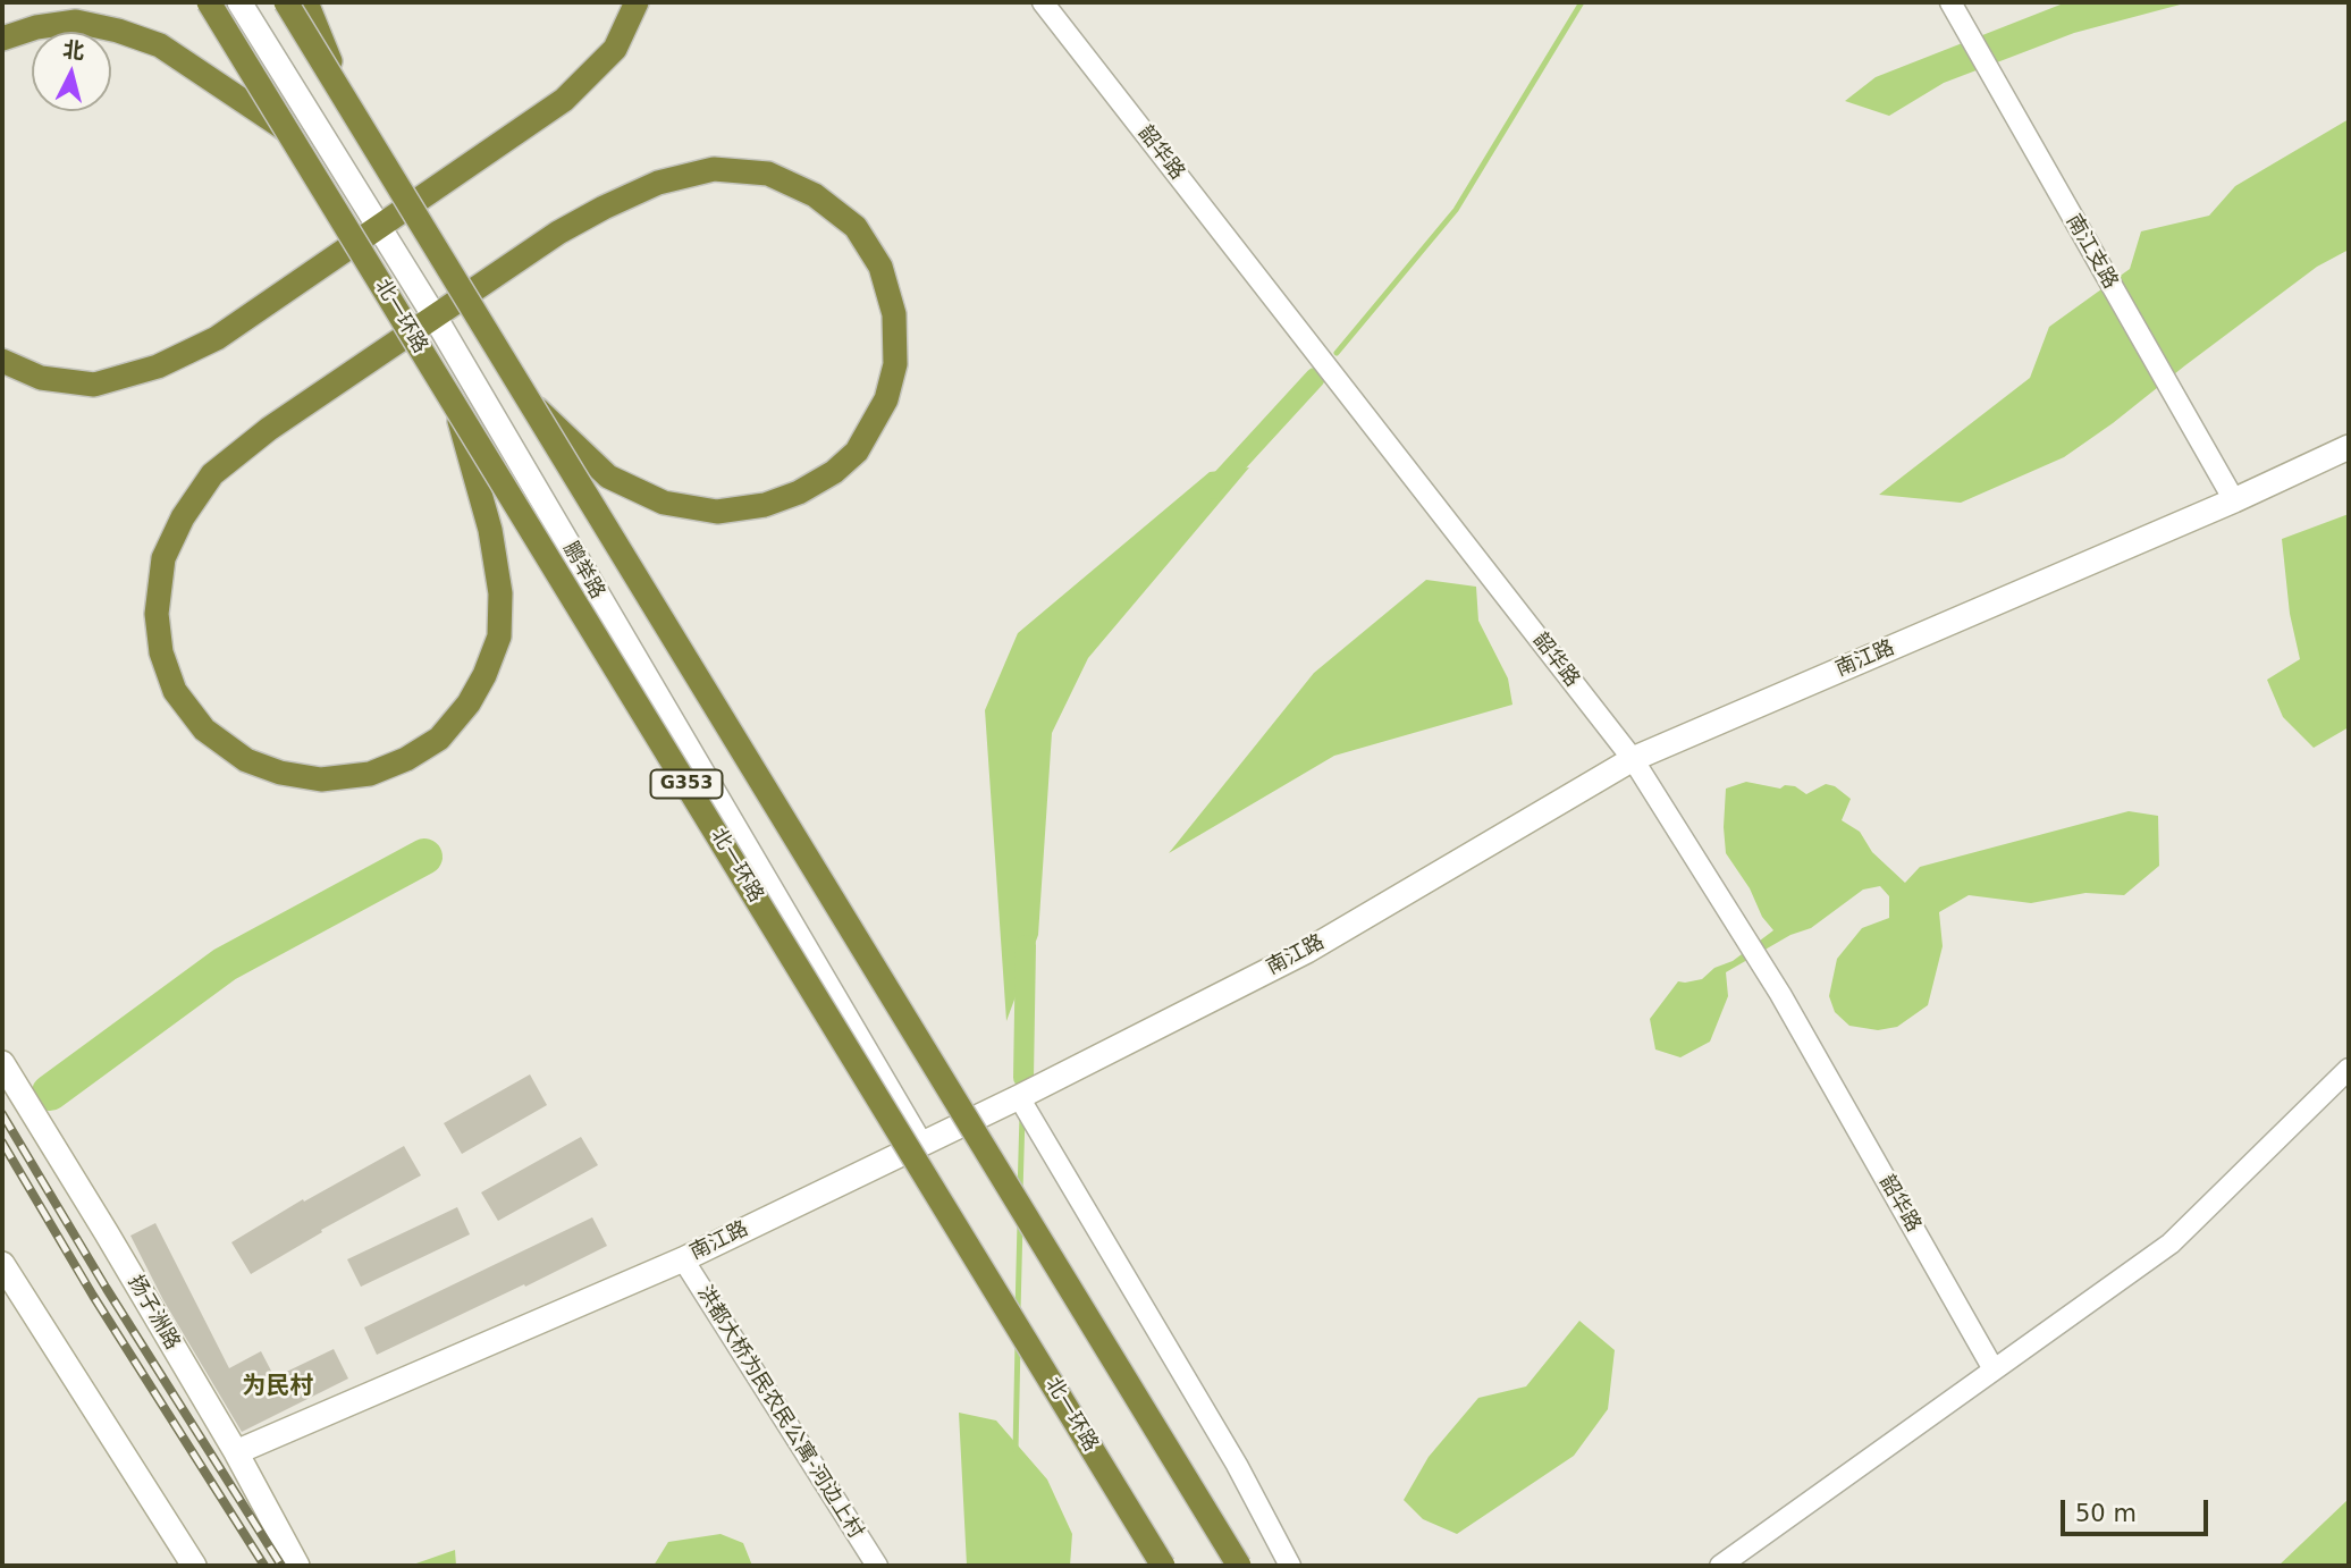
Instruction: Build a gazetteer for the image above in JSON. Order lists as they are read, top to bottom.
{
  "streets": {
    "highway": ["北一环路", "G353"],
    "main road": ["鹏举路", "南江路", "扬子洲路"],
    "street": ["韶华路", "南江支路", "洪都大桥为民农民公寓-河边上村"]
  },
  "crossings": [
    ["韶华路", "南江路"],
    ["南江支路", "南江路"],
    ["鹏举路", "南江路"],
    ["南江路", "扬子洲路"],
    ["南江路", "洪都大桥为民农民公寓-河边上村"]
  ],
  "districts": ["为民村"],
  "scale_bar": "50 m",
  "north": "top"
}
